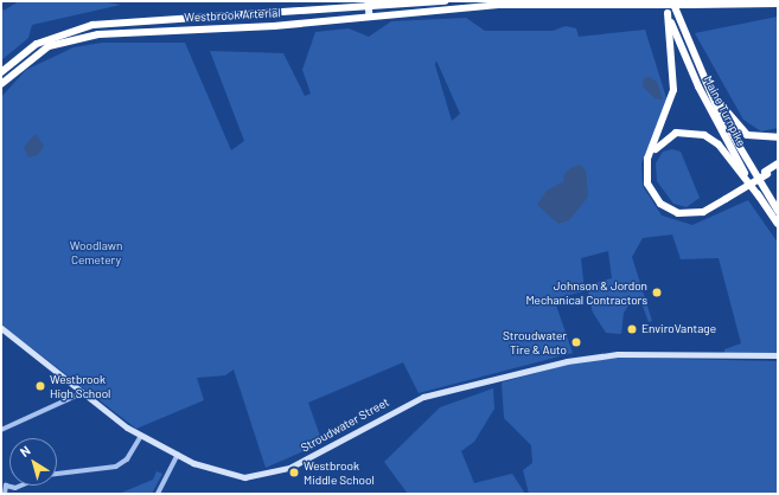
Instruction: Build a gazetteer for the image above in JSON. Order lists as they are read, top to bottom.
{
  "streets": {
    "highway": ["Westbrook Arterial", "Maine Turnpike"],
    "main road": ["Stroudwater Street"]
  },
  "parks": ["Woodlawn Cemetery"],
  "places": [
    "Johnson & Jordon Mechanical Contractors",
    "EnviroVantage",
    "Stroudwater Tire & Auto",
    "Westbrook High School",
    "Westbrook Middle School"
  ],
  "north": "top left"
}
